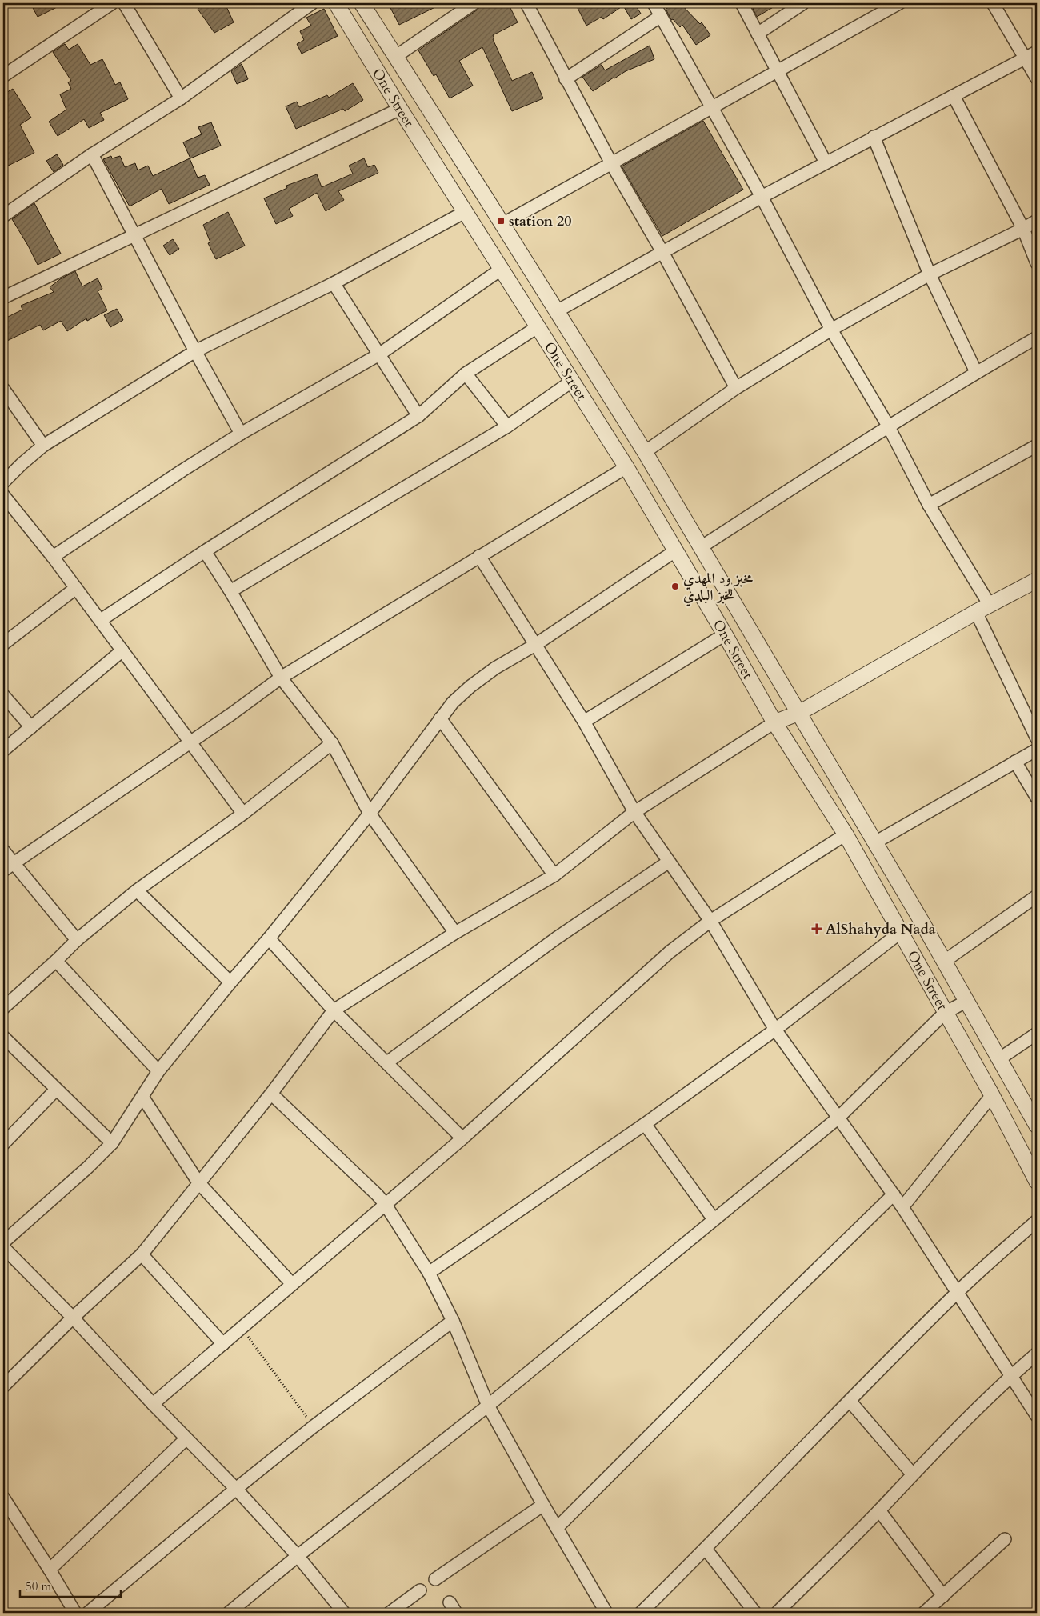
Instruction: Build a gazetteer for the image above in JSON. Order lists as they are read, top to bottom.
{
  "streets": {
    "street": ["One Street"]
  },
  "places": {
    "transit": ["station 20"],
    "other": ["مخبز ود المهدي للخبز البلدي"],
    "health": ["AlShahyda Nada"]
  },
  "scale_bar": "50 m"
}
